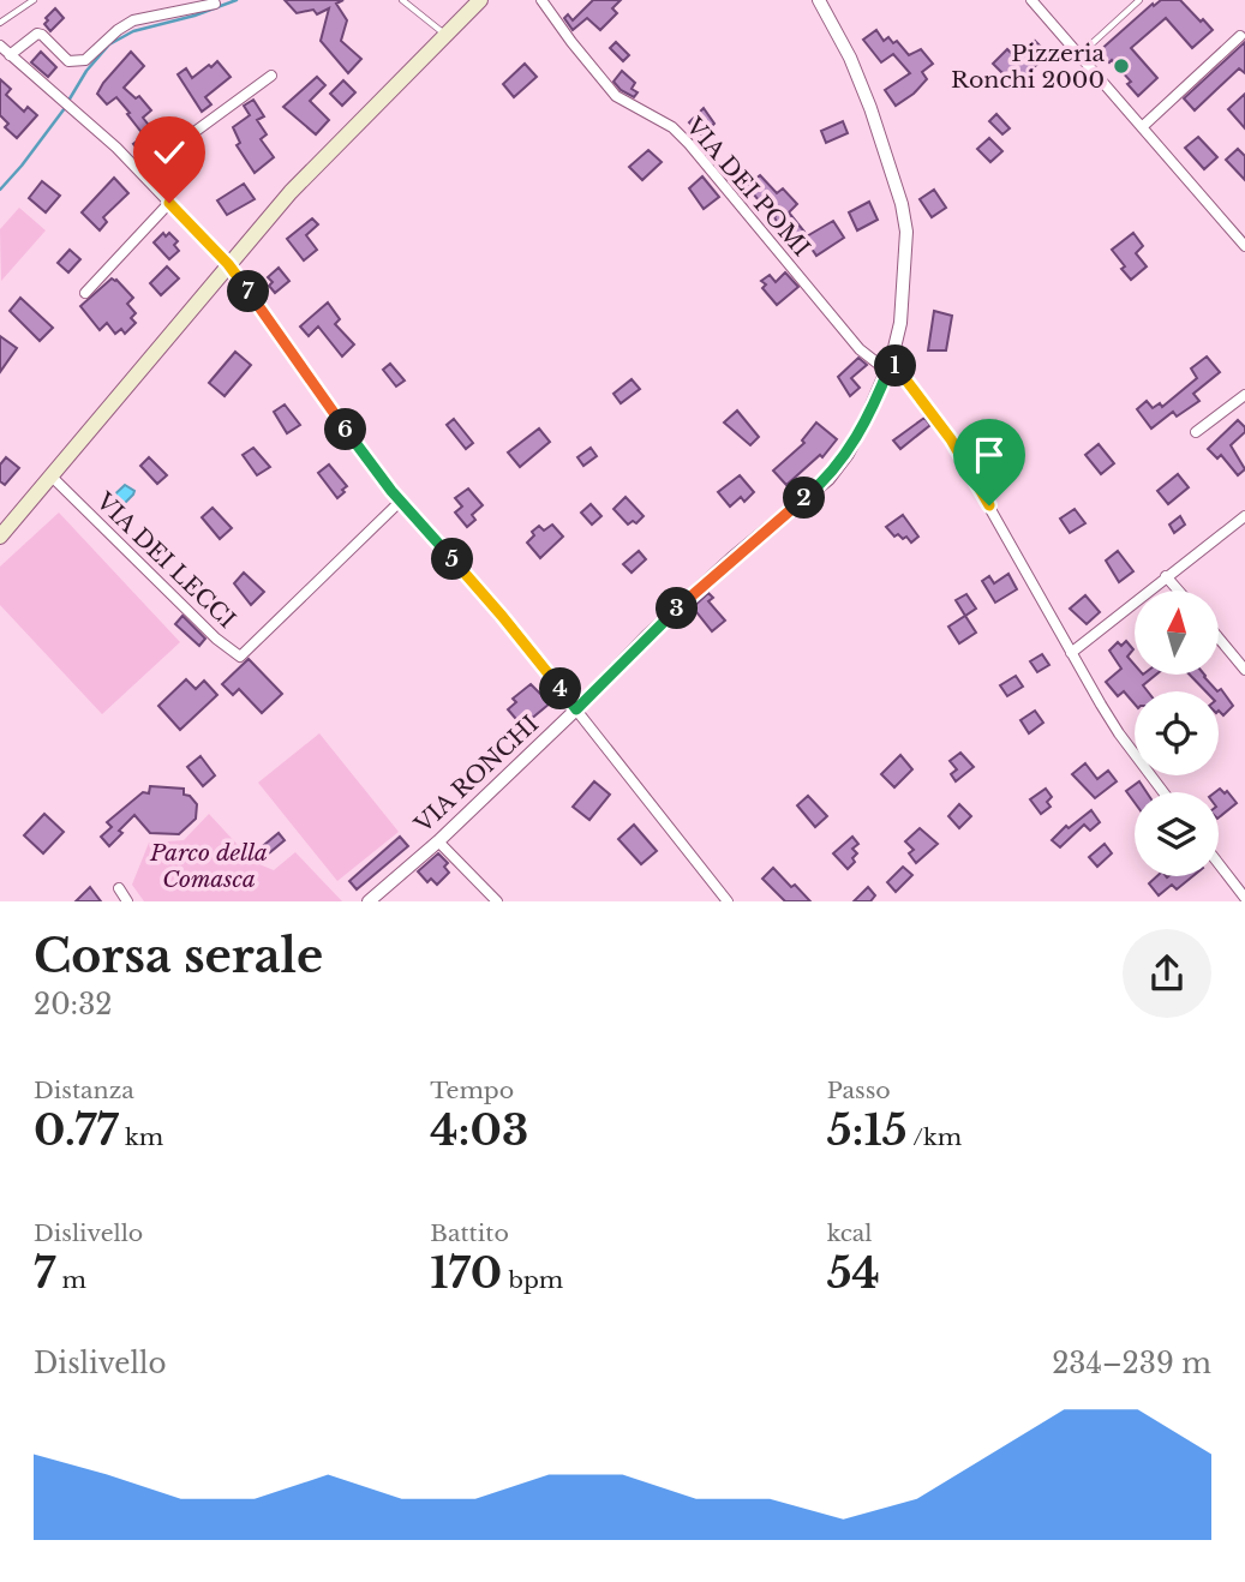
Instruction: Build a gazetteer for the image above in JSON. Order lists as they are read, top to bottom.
{
  "streets": {
    "street": ["VIA DEI POMI", "VIA DEI LECCI", "VIA RONCHI"]
  },
  "crossings": [
    ["VIA DEI POMI", "VIA RONCHI"]
  ],
  "parks": ["Parco della Comasca"],
  "places": ["Pizzeria Ronchi 2000"],
  "north": "top",
  "page": {
    "pins": [
      "7",
      "1",
      "6",
      "2",
      "5",
      "3",
      "4"
    ],
    "heading": ["Corsa serale", "20:32"],
    "stats": [
      ["Distanza", "0.77 km"],
      ["Tempo", "4:03"],
      ["Passo", "5:15 /km"],
      ["Dislivello", "7 m"],
      ["Battito", "170 bpm"],
      ["kcal", "54"]
    ],
    "chart": ["Dislivello", "234–239 m"]
  }
}
